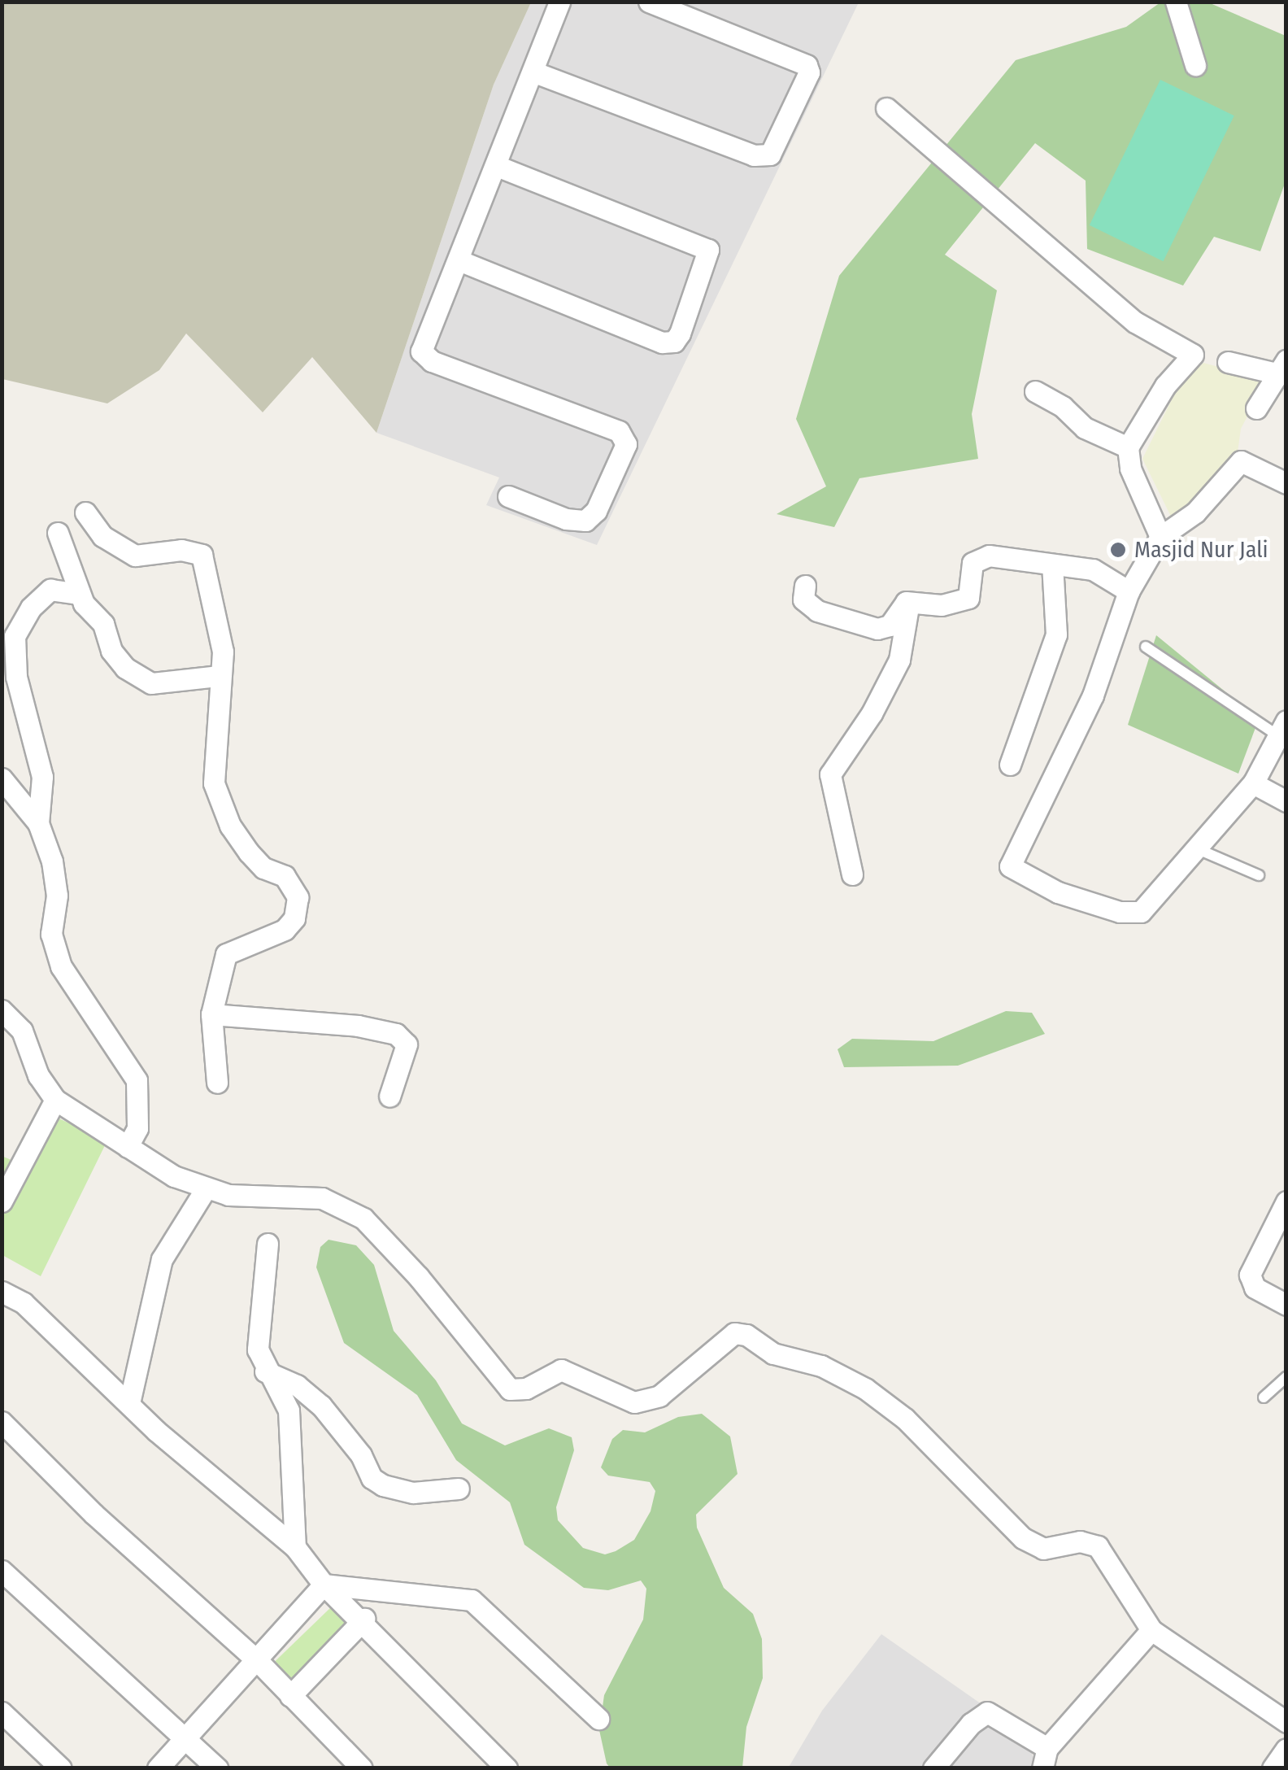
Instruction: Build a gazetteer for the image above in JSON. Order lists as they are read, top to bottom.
{
  "places": ["Masjid Nur Jali"]
}
